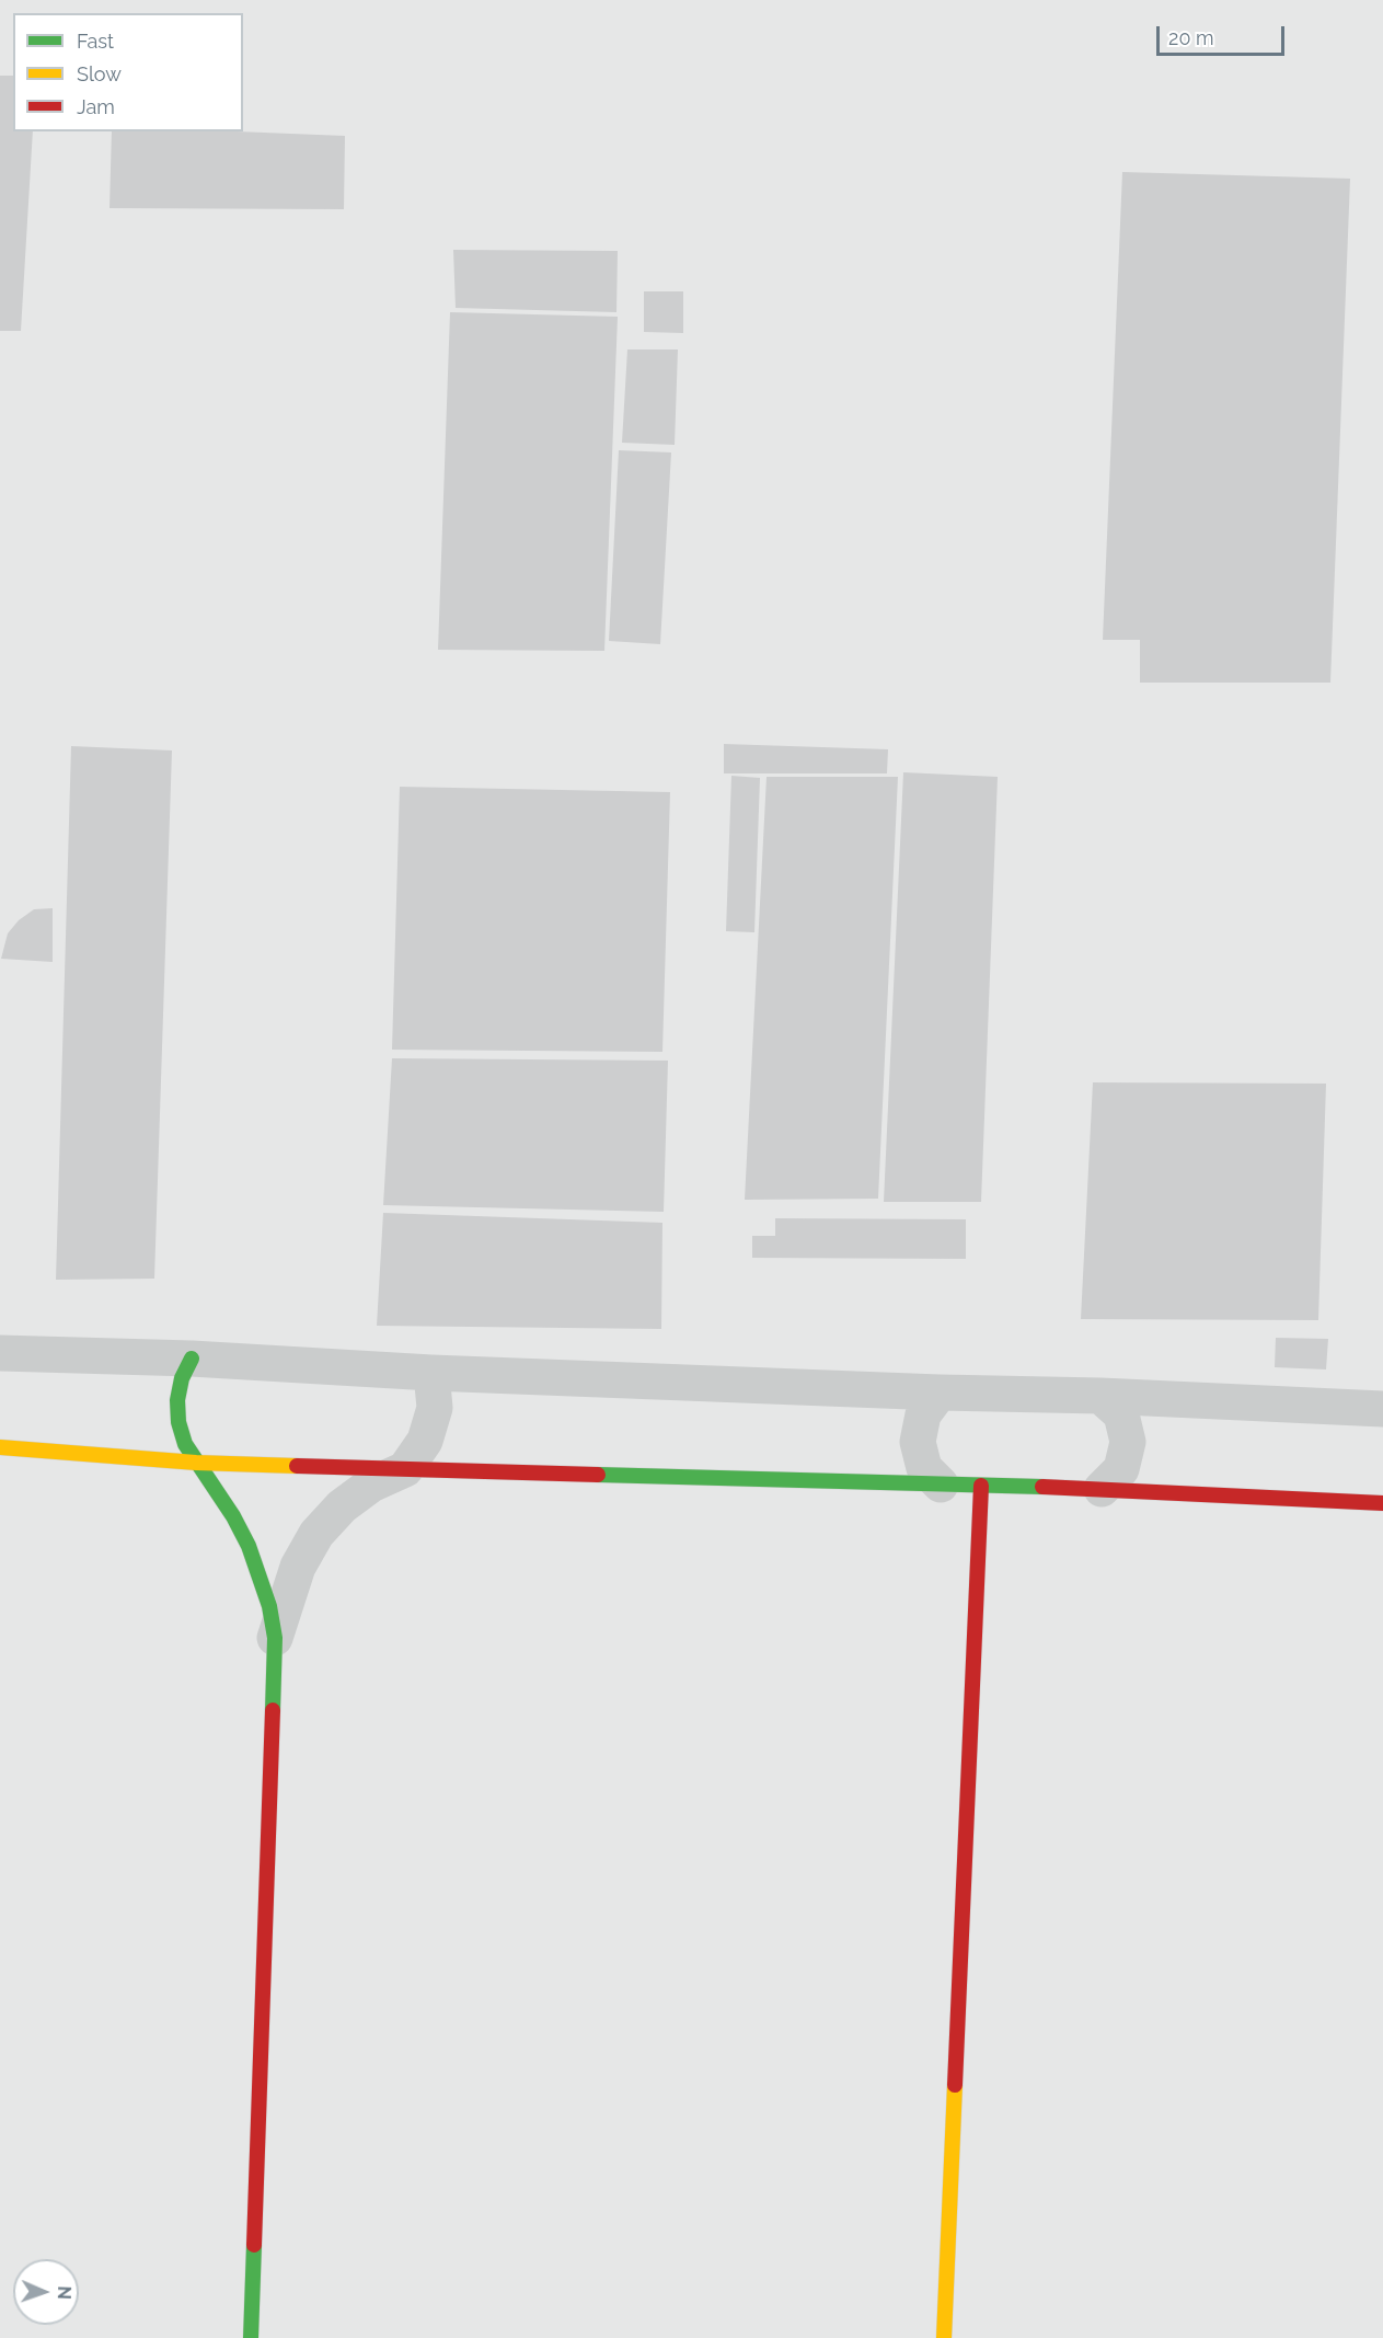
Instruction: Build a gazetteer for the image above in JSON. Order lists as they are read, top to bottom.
{
  "legend": ["Fast", "Slow", "Jam"],
  "scale_bar": "20 m",
  "north": "right"
}
